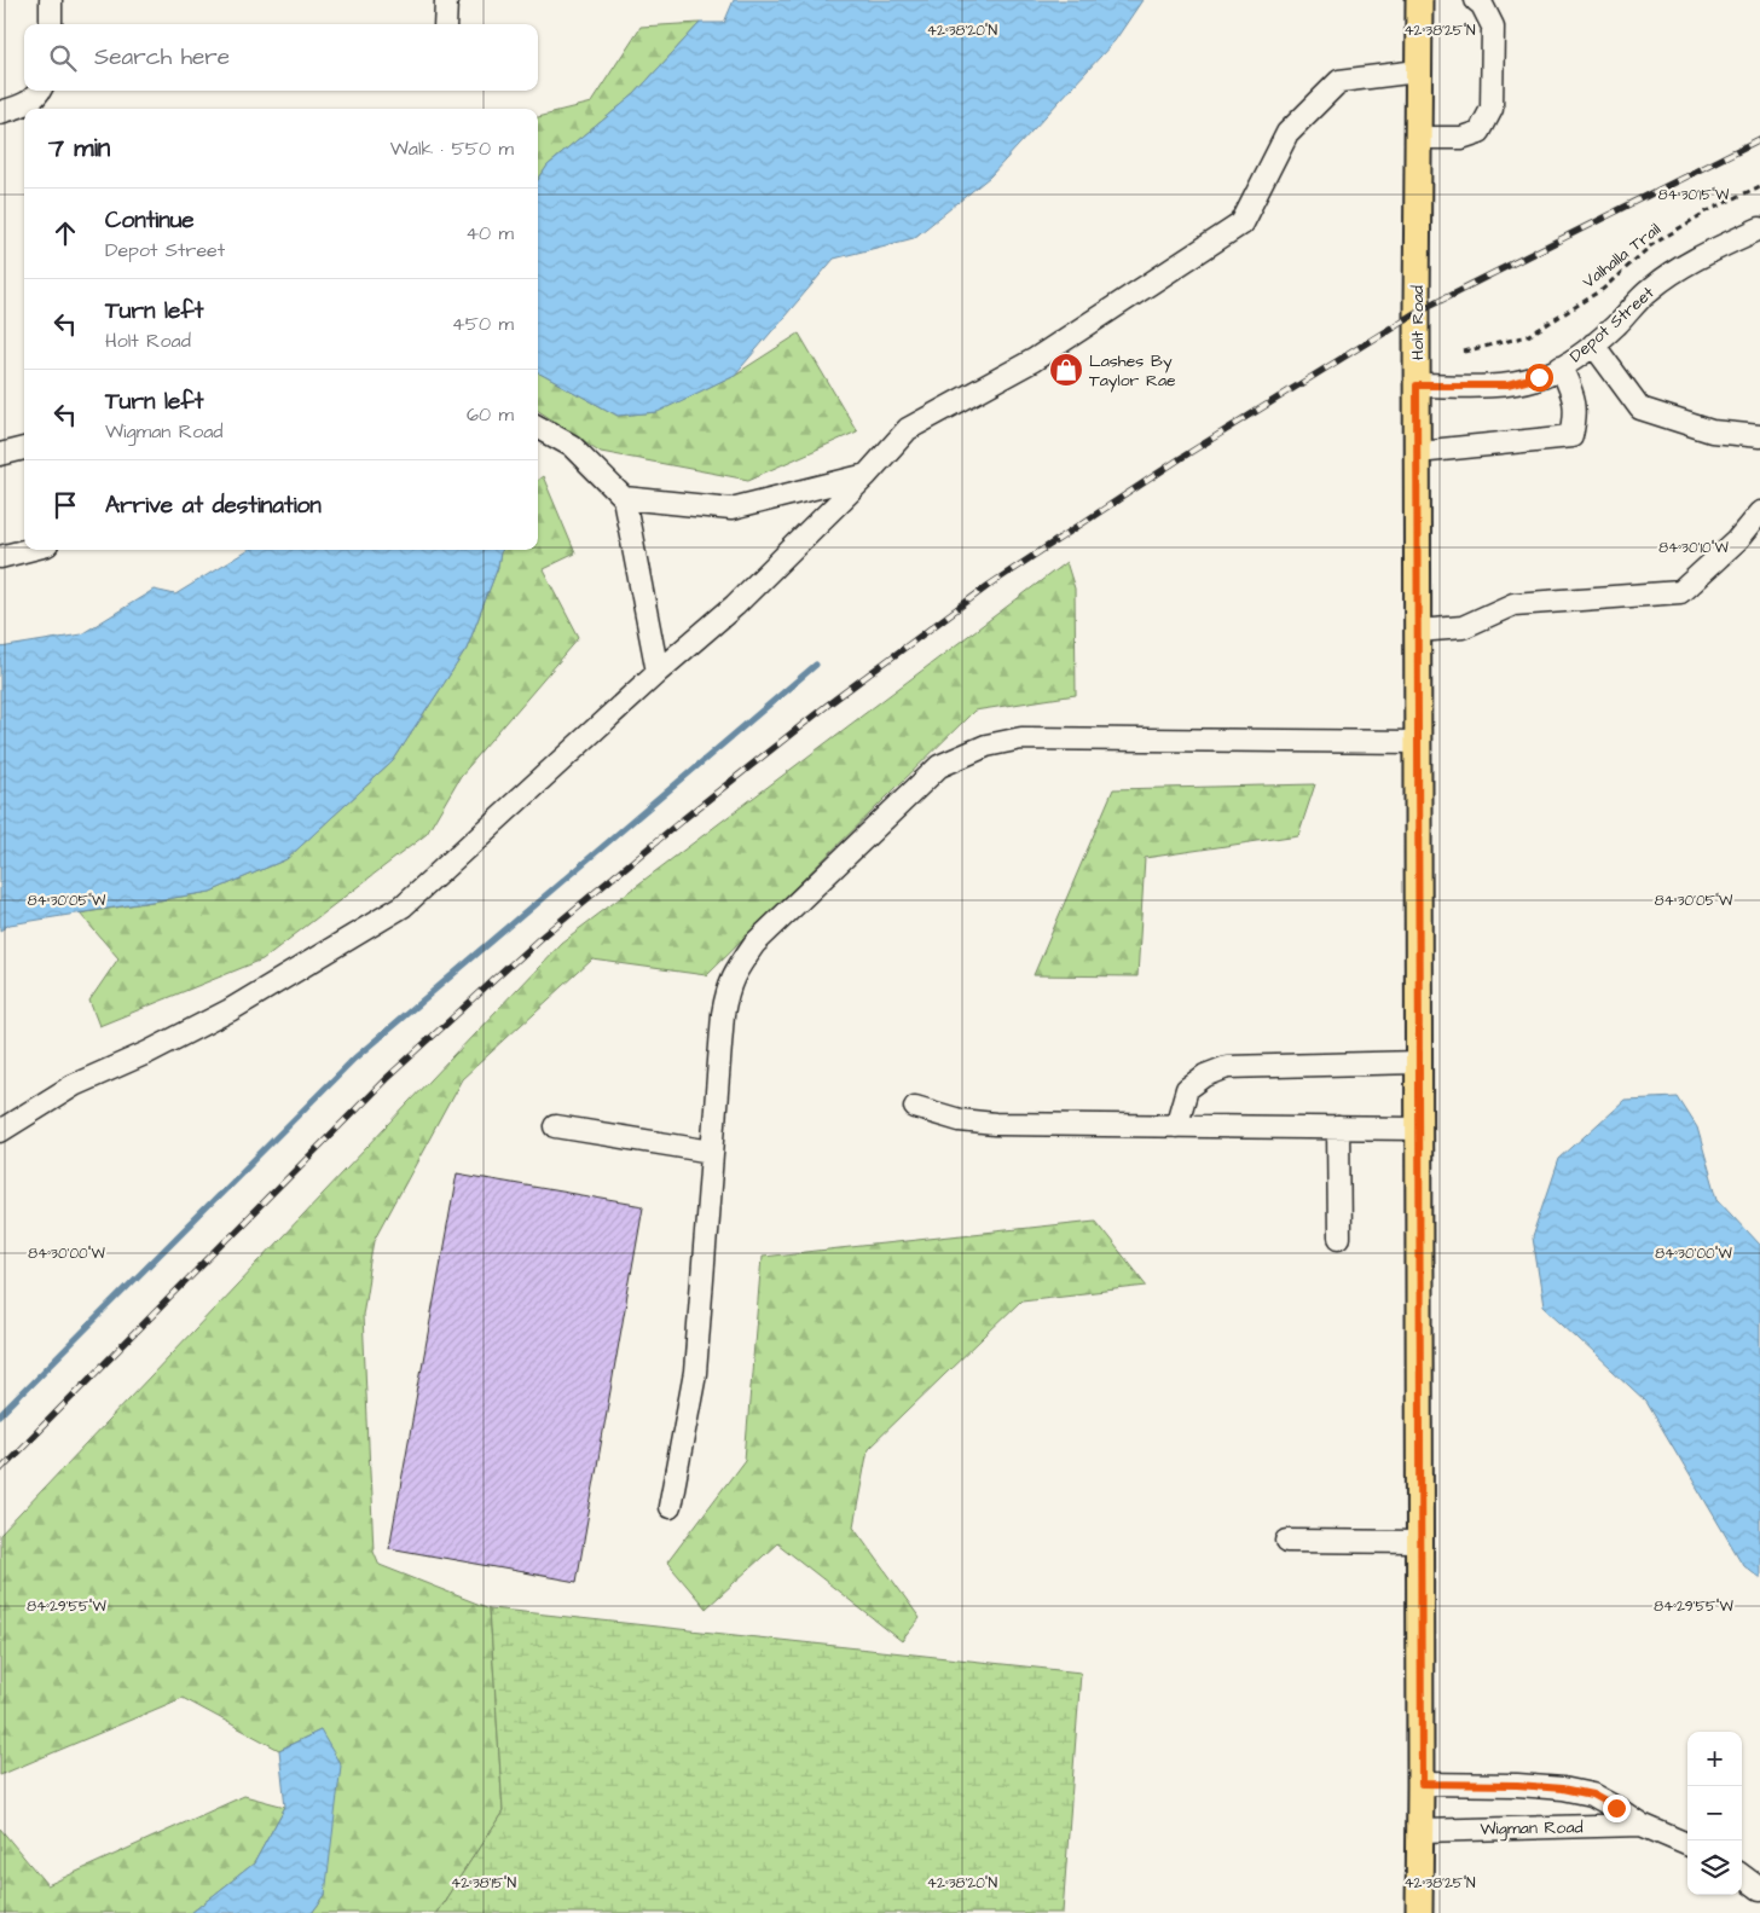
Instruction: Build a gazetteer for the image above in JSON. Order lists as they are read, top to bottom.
{
  "streets": {
    "main road": ["Holt Road"],
    "street": ["Depot Street", "Wigman Road"],
    "path": ["Valhalla Trail"]
  },
  "crossings": [
    ["Holt Road", "Depot Street"],
    ["Holt Road", "Wigman Road"]
  ],
  "places": {
    "shop": ["Lashes By Taylor Rae"]
  },
  "page": {
    "search": "Search here",
    "heading": ["7 min", "Walk · 550 m"],
    "list": [
      ["Continue", "Depot Street", "40 m"],
      ["Turn left", "Holt Road", "450 m"],
      ["Turn left", "Wigman Road", "60 m"],
      "Arrive at destination"
    ],
    "map_buttons": ["+", "−"]
  },
  "coordinates": [
    "42°38'20\"N",
    "42°38'25\"N",
    "84°30'15\"W",
    "84°30'10\"W",
    "84°30'05\"W",
    "84°30'00\"W",
    "84°29'55\"W",
    "42°38'15\"N"
  ]
}
